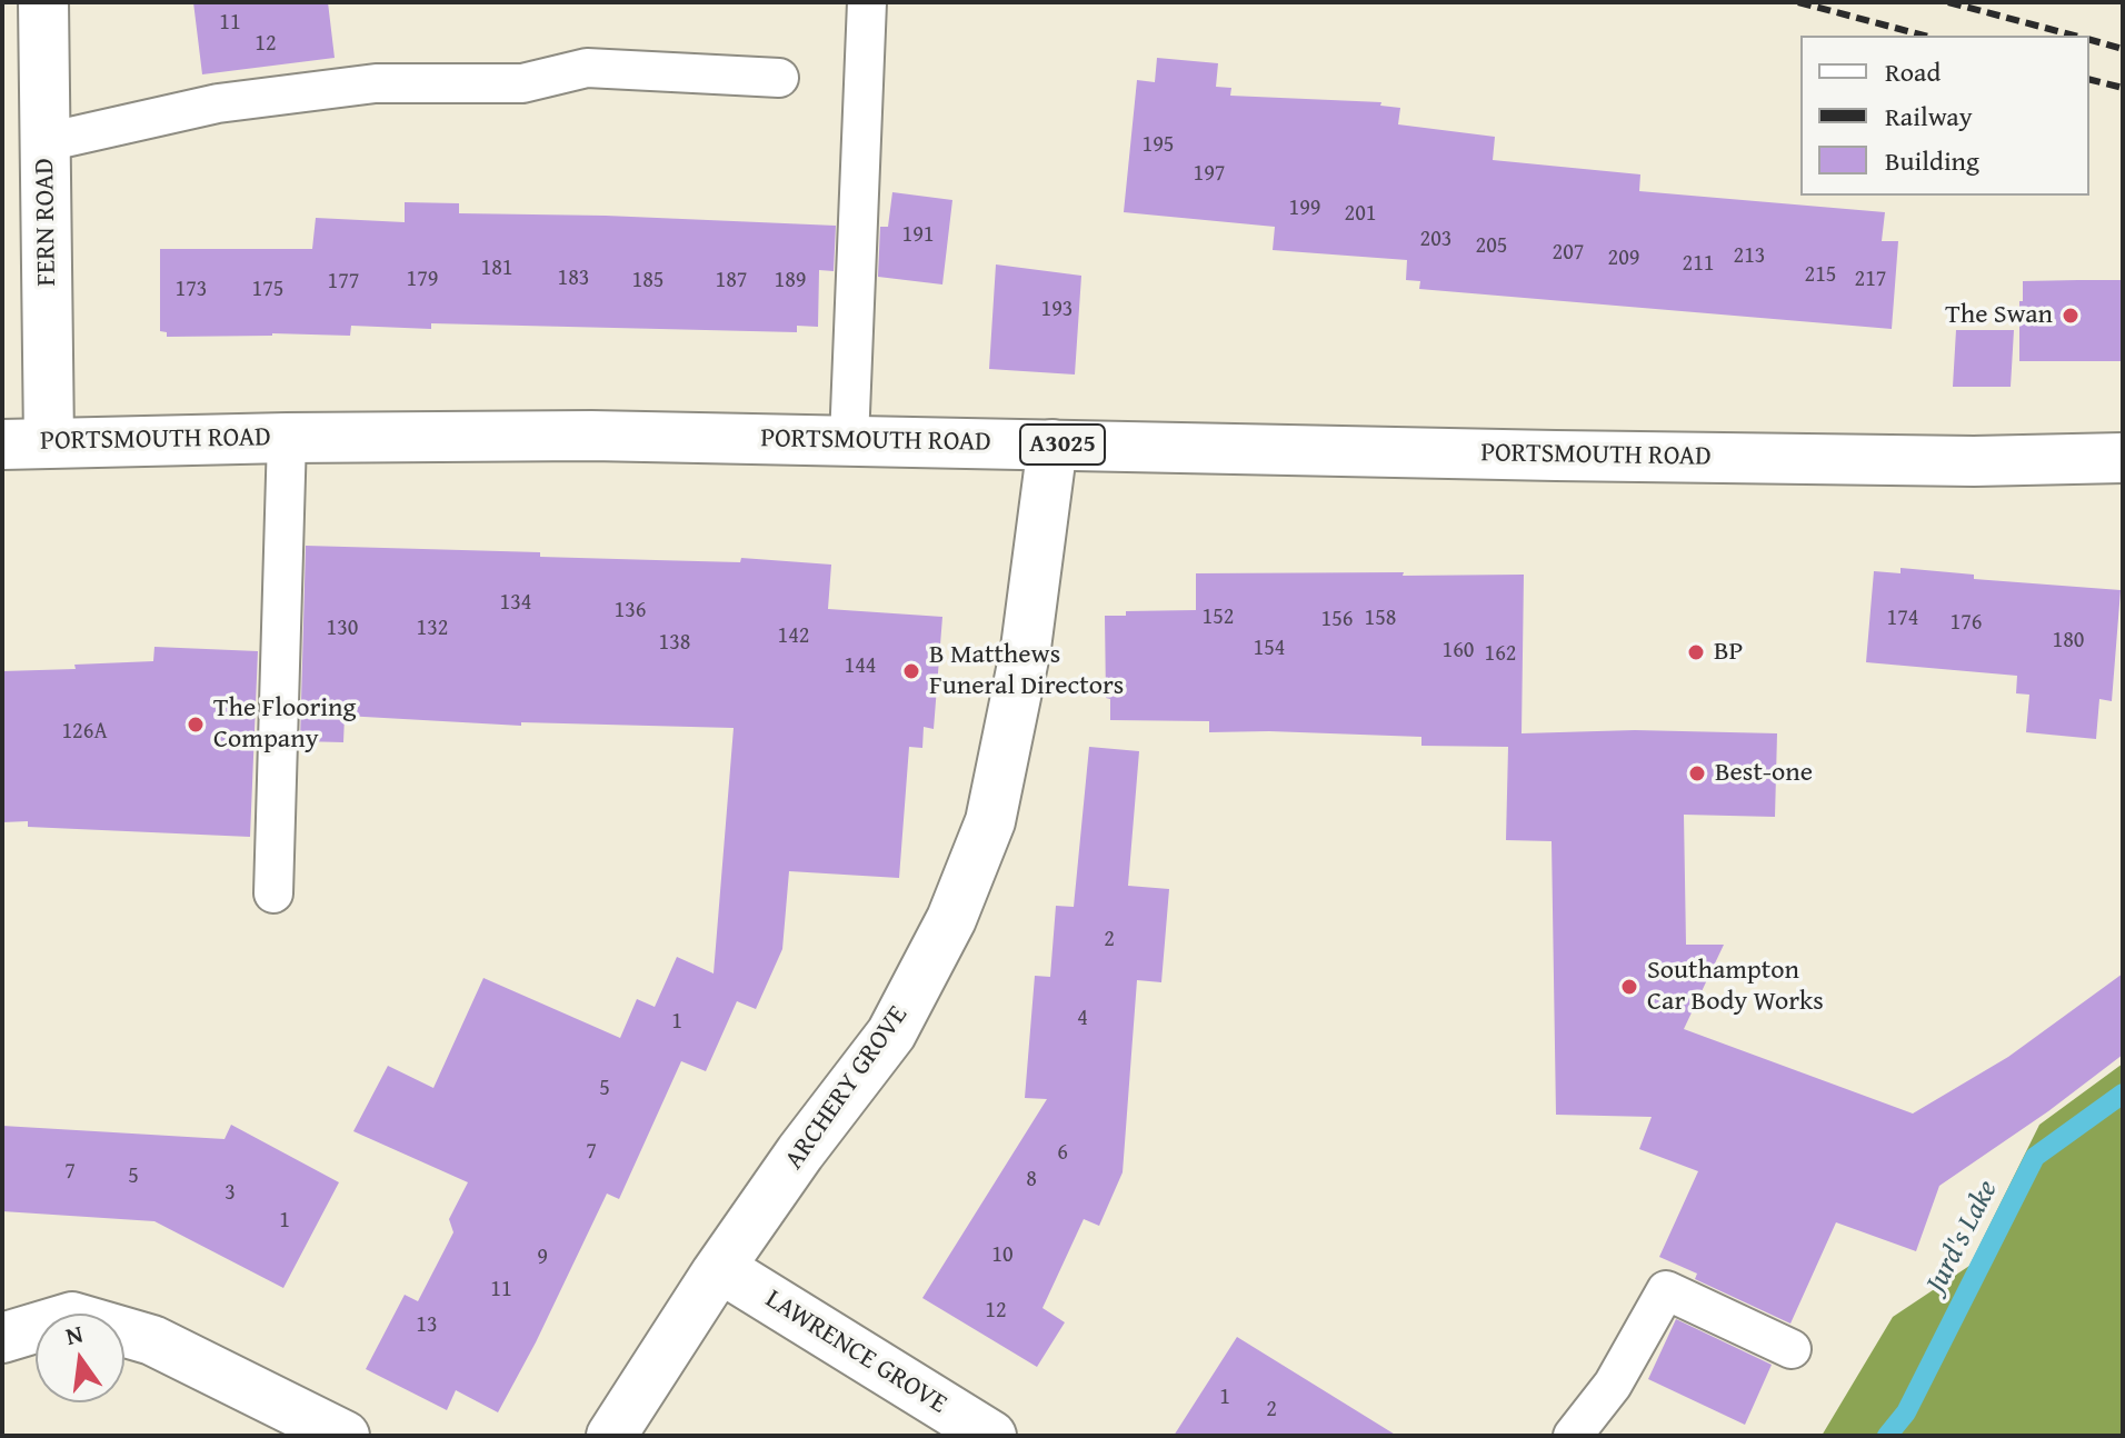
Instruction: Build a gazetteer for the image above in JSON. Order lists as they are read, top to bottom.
{
  "streets": {
    "street": [
      "FERN ROAD",
      "PORTSMOUTH ROAD",
      "A3025",
      "ARCHERY GROVE",
      "LAWRENCE GROVE"
    ]
  },
  "crossings": [
    ["FERN ROAD", "PORTSMOUTH ROAD"],
    ["PORTSMOUTH ROAD", "ARCHERY GROVE"],
    ["ARCHERY GROVE", "LAWRENCE GROVE"]
  ],
  "water": ["Jurd's Lake"],
  "places": [
    "The Swan",
    "BP",
    "B Matthews Funeral Directors",
    "The Flooring Company",
    "Best-one",
    "Southampton Car Body Works"
  ],
  "house_numbers": [
    "11",
    "12",
    "195",
    "197",
    "199",
    "201",
    "191",
    "203",
    "205",
    "207",
    "213",
    "209",
    "211",
    "181",
    "215",
    "183",
    "179",
    "217",
    "185",
    "187",
    "189",
    "177",
    "173",
    "175",
    "193",
    "134",
    "136",
    "152",
    "158",
    "174",
    "156",
    "176",
    "130",
    "132",
    "142",
    "180",
    "138",
    "154",
    "160",
    "162",
    "144",
    "126A",
    "2",
    "4",
    "1",
    "5",
    "7",
    "6",
    "7",
    "5",
    "8",
    "3",
    "1",
    "10",
    "9",
    "11",
    "12",
    "13",
    "1",
    "2"
  ],
  "legend": ["Road", "Railway", "Building"],
  "north": "top"
}
